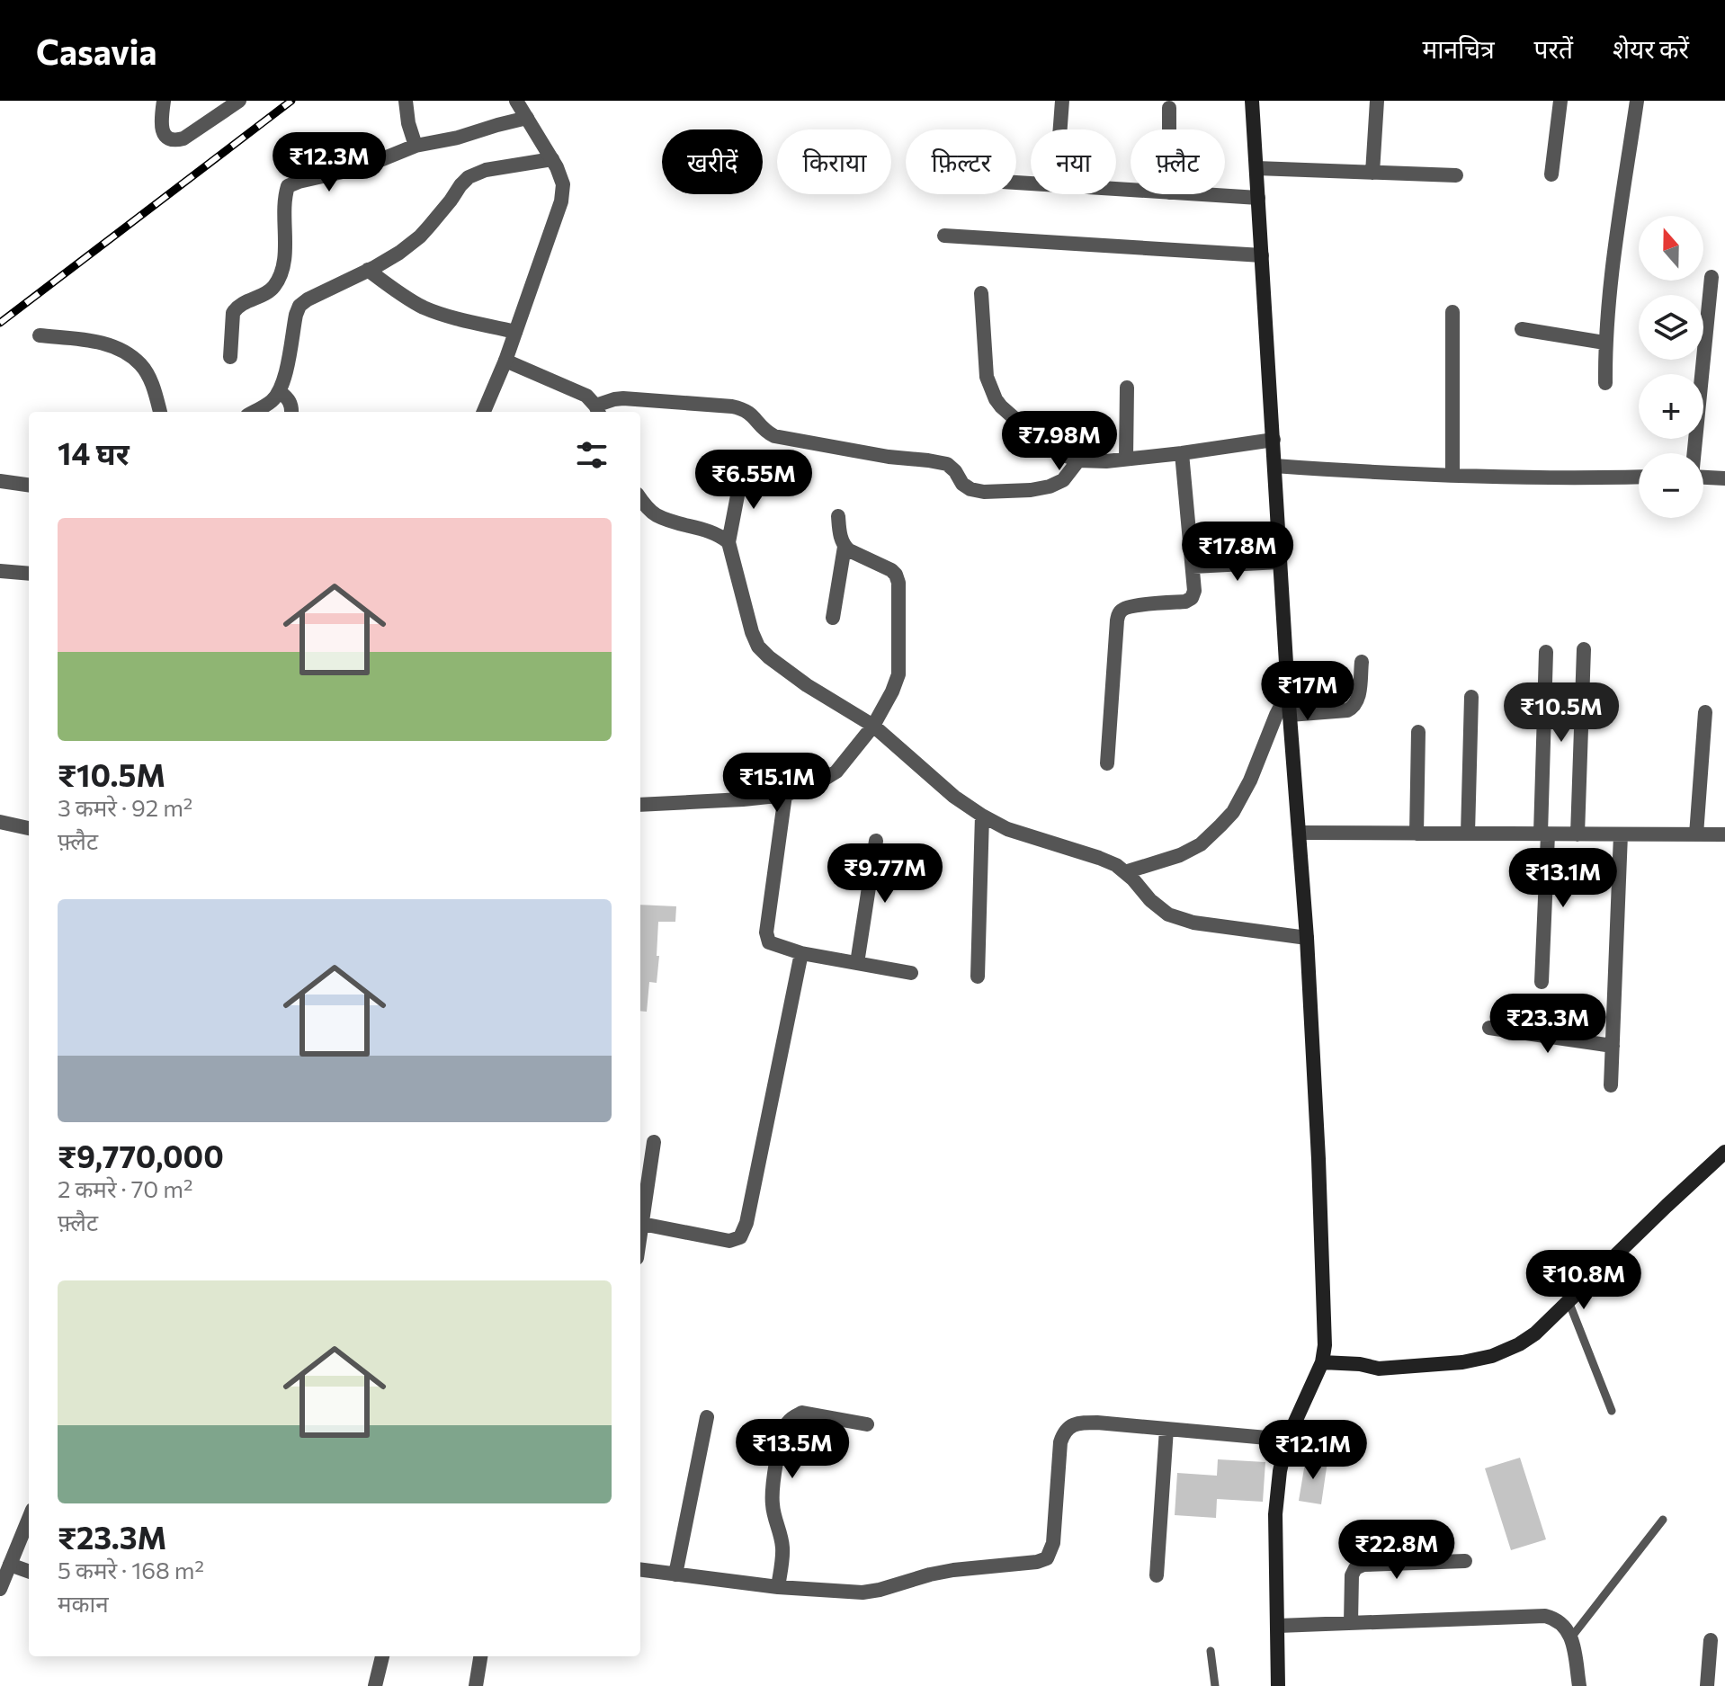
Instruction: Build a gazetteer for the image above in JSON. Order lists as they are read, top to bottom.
{
  "north": "top",
  "page": {
    "header": "Casavia",
    "nav": ["मानचित्र", "परतें", "शेयर करें"],
    "chip": [
      "खरीदें",
      "किराया",
      "फ़िल्टर",
      "नया",
      "फ़्लैट"
    ],
    "price": [
      "₹12.3M",
      "₹7.98M",
      "₹6.55M",
      "₹17.8M",
      "₹17M",
      "₹10.5M",
      "₹15.1M",
      "₹9.77M",
      "₹13.1M",
      "₹23.3M",
      "₹10.8M",
      "₹13.5M",
      "₹12.1M",
      "₹22.8M"
    ],
    "map_buttons": ["+", "−"],
    "heading": "14 घर",
    "list": [
      {
        "name": "₹10.5M",
        "note": "3 कमरे · 92 m² · फ़्लैट"
      },
      {
        "name": "₹9,770,000",
        "note": "2 कमरे · 70 m² · फ़्लैट"
      },
      {
        "name": "₹23.3M",
        "note": "5 कमरे · 168 m² · मकान"
      }
    ]
  }
}
